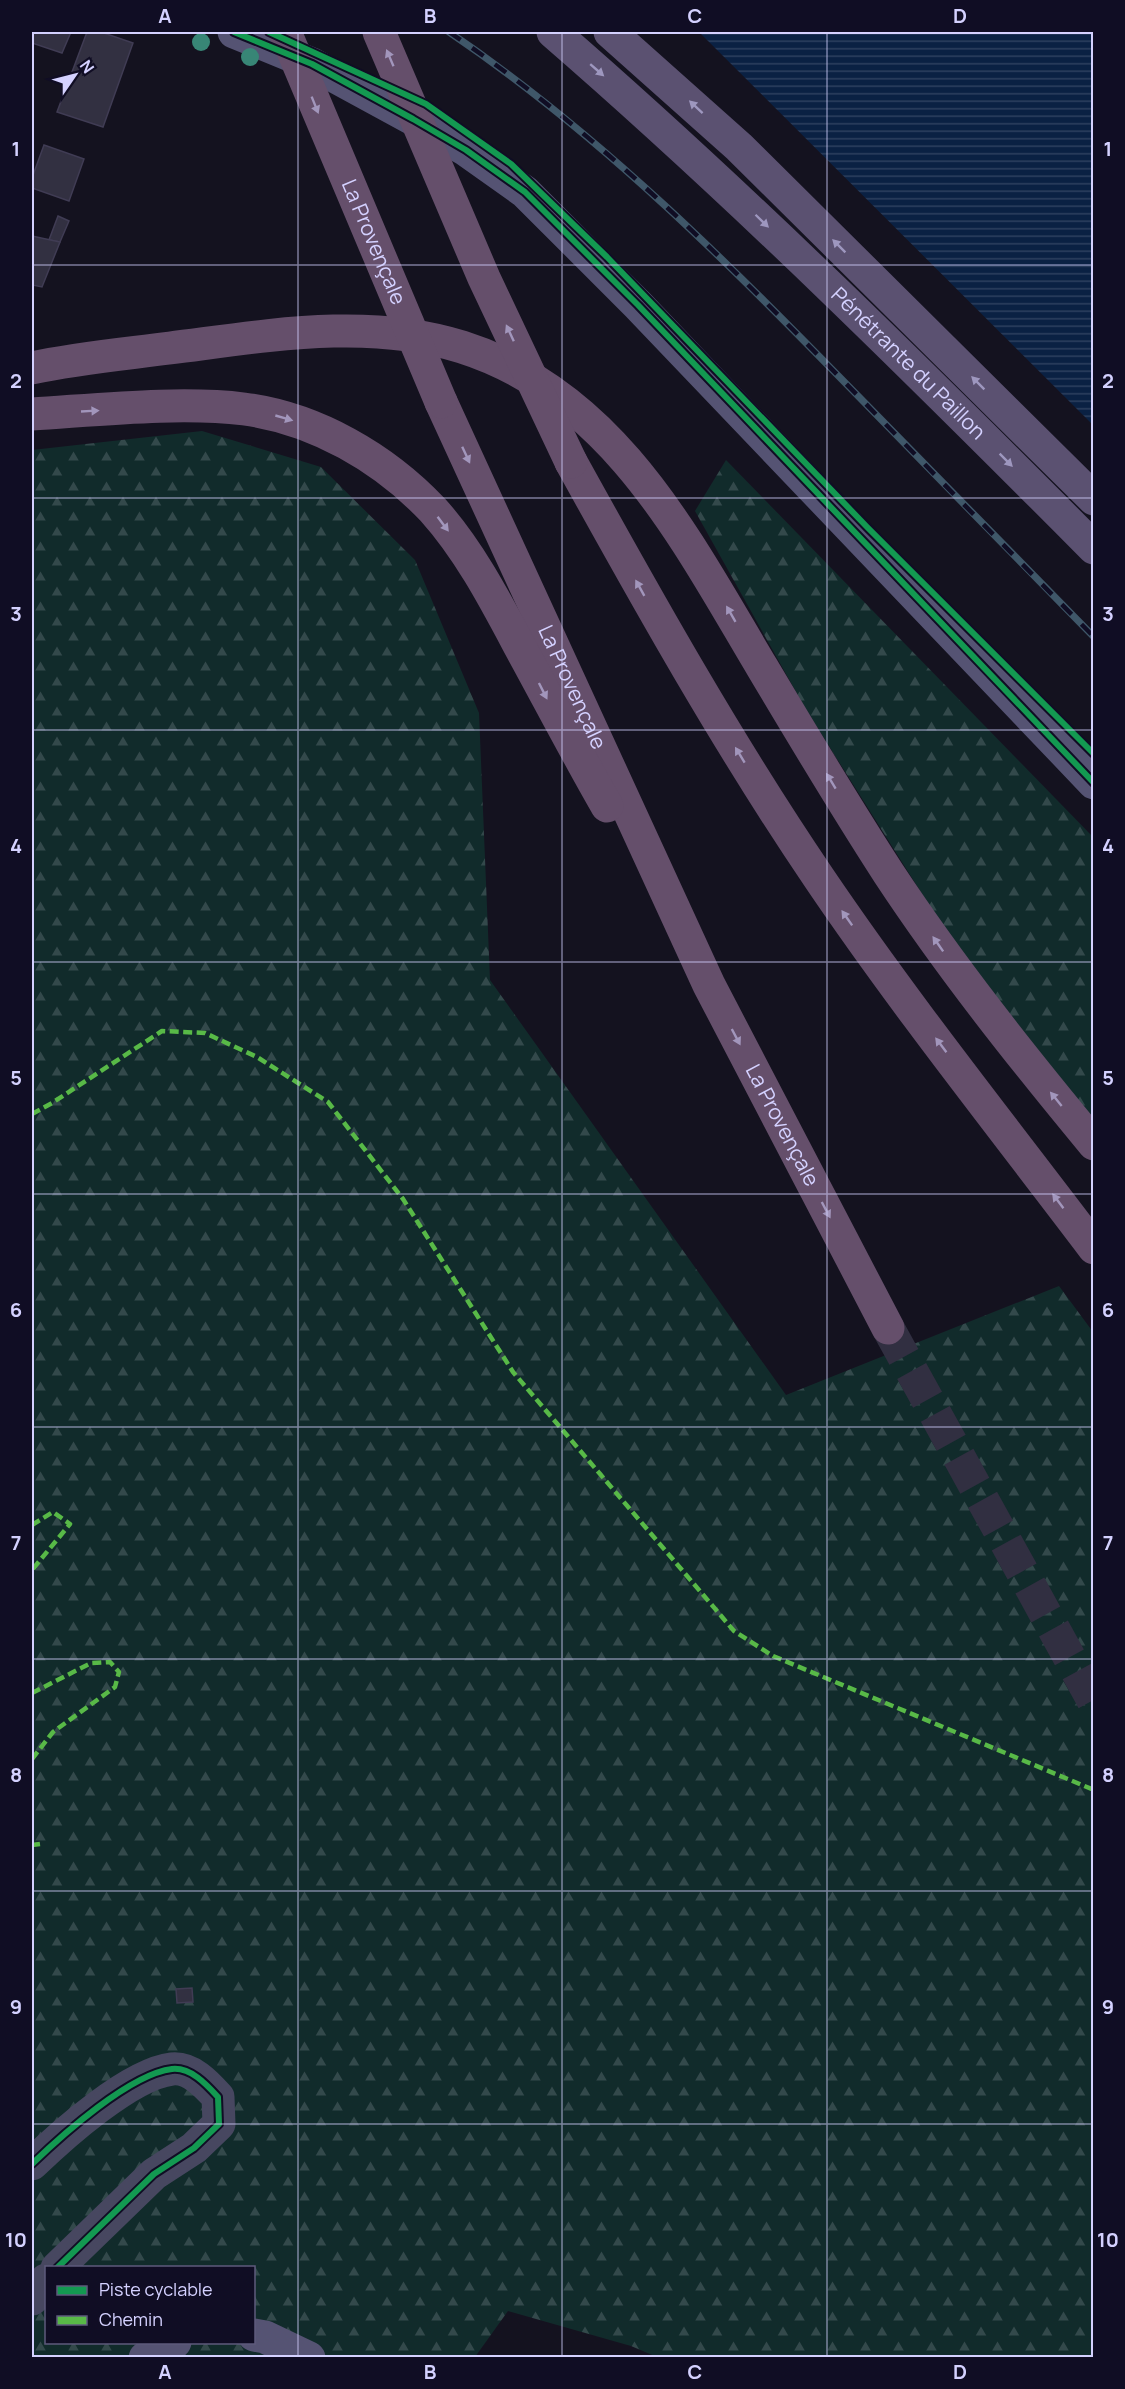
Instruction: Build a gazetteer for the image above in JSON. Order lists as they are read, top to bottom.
{
  "streets": {
    "highway": ["La Provençale"],
    "main road": ["Pénétrante du Paillon"]
  },
  "legend": ["Piste cyclable", "Chemin"],
  "north": "top right",
  "grid": {
    "columns": [
      "A",
      "B",
      "C",
      "D"
    ],
    "rows": [
      "1",
      "2",
      "3",
      "4",
      "5",
      "6",
      "7",
      "8",
      "9",
      "10"
    ]
  }
}
